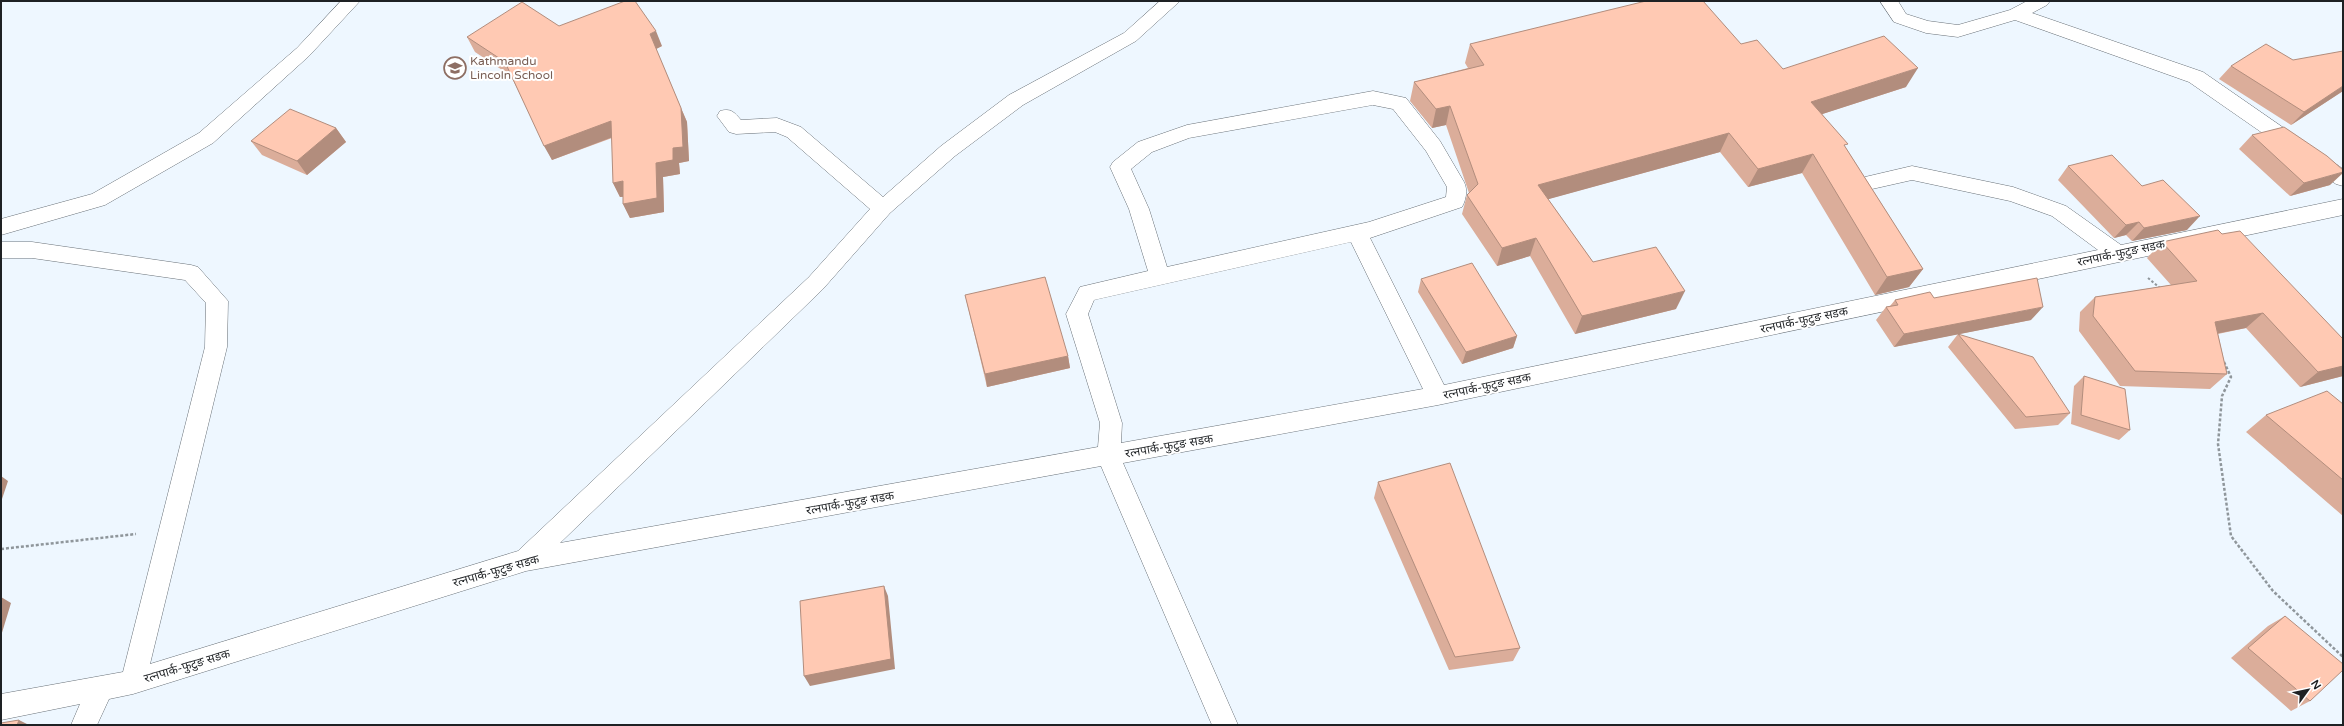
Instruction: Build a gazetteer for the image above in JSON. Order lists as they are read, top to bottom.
{
  "streets": {
    "street": ["रत्नपार्क-फुटुङ सडक"]
  },
  "places": {
    "school or university": ["Kathmandu Lincoln School"]
  },
  "north": "top right"
}
